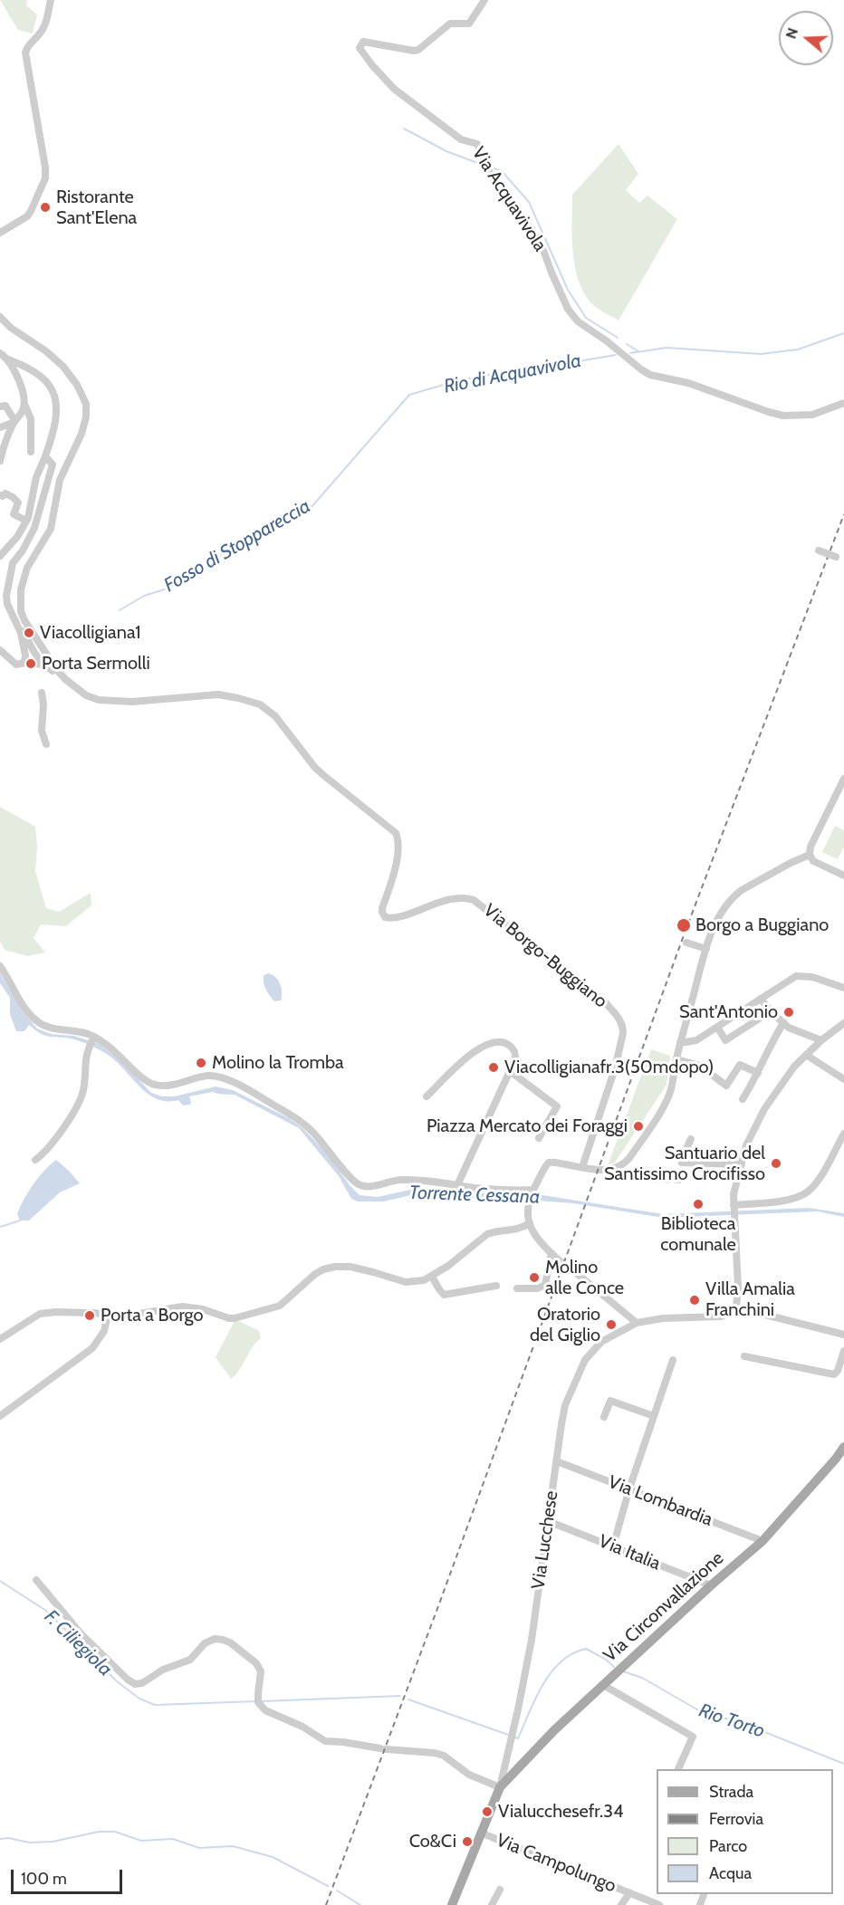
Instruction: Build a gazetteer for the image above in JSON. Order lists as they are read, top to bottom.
{
  "streets": {
    "main road": ["Via Circonvallazione"],
    "street": [
      "Via Acquavivola",
      "Via Borgo-Buggiano",
      "Via Lombardia",
      "Via Lucchese",
      "Via Italia",
      "Via Campolungo"
    ]
  },
  "crossings": [
    ["Via Lombardia", "Via Lucchese"],
    ["Via Lombardia", "Via Circonvallazione"],
    ["Via Lucchese", "Via Italia"],
    ["Via Lucchese", "Via Circonvallazione"],
    ["Via Italia", "Via Circonvallazione"]
  ],
  "water": [
    "Rio di Acquavivola",
    "Fosso di Stoppareccia",
    "Torrente Cessana",
    "F. Ciliegiola",
    "Rio Torto"
  ],
  "places": [
    "Ristorante Sant'Elena",
    "Viacolligiana1",
    "Porta Sermolli",
    "Borgo a Buggiano",
    "Sant'Antonio",
    "Molino la Tromba",
    "Viacolligianafr.3(50mdopo)",
    "Piazza Mercato dei Foraggi",
    "Santuario del Santissimo Crocifisso",
    "Biblioteca comunale",
    "Molino alle Conce",
    "Villa Amalia Franchini",
    "Porta a Borgo",
    "Oratorio del Giglio",
    "Vialucchesefr.34",
    "Co&Ci"
  ],
  "legend": [
    "Strada",
    "Ferrovia",
    "Parco",
    "Acqua"
  ],
  "scale_bar": "100 m",
  "north": "left"
}
